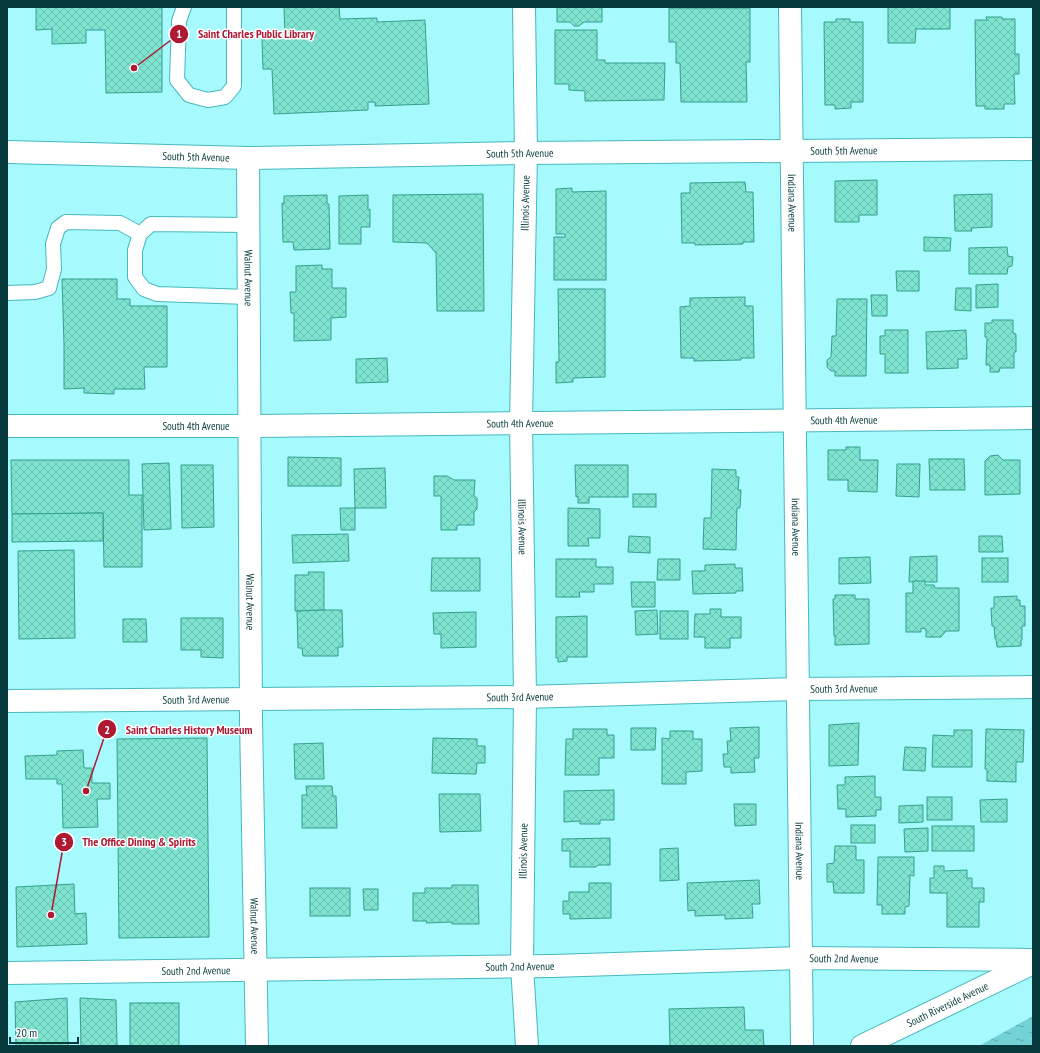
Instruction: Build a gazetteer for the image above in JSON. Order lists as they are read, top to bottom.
{
  "streets": {
    "street": [
      "South 5th Avenue",
      "Illinois Avenue",
      "Indiana Avenue",
      "Walnut Avenue",
      "South 4th Avenue",
      "South 3rd Avenue",
      "South 2nd Avenue",
      "South Riverside Avenue"
    ]
  },
  "crossings": [
    ["South 5th Avenue", "Illinois Avenue"],
    ["South 5th Avenue", "Indiana Avenue"],
    ["South 5th Avenue", "Walnut Avenue"],
    ["Illinois Avenue", "South 4th Avenue"],
    ["Illinois Avenue", "South 3rd Avenue"],
    ["Illinois Avenue", "South 2nd Avenue"],
    ["Indiana Avenue", "South 4th Avenue"],
    ["Indiana Avenue", "South 3rd Avenue"],
    ["Indiana Avenue", "South 2nd Avenue"],
    ["Walnut Avenue", "South 4th Avenue"],
    ["Walnut Avenue", "South 3rd Avenue"],
    ["Walnut Avenue", "South 2nd Avenue"]
  ],
  "places": ["Saint Charles Public Library", "Saint Charles History Museum", "The Office Dining & Spirits"],
  "scale_bar": "20 m"
}
